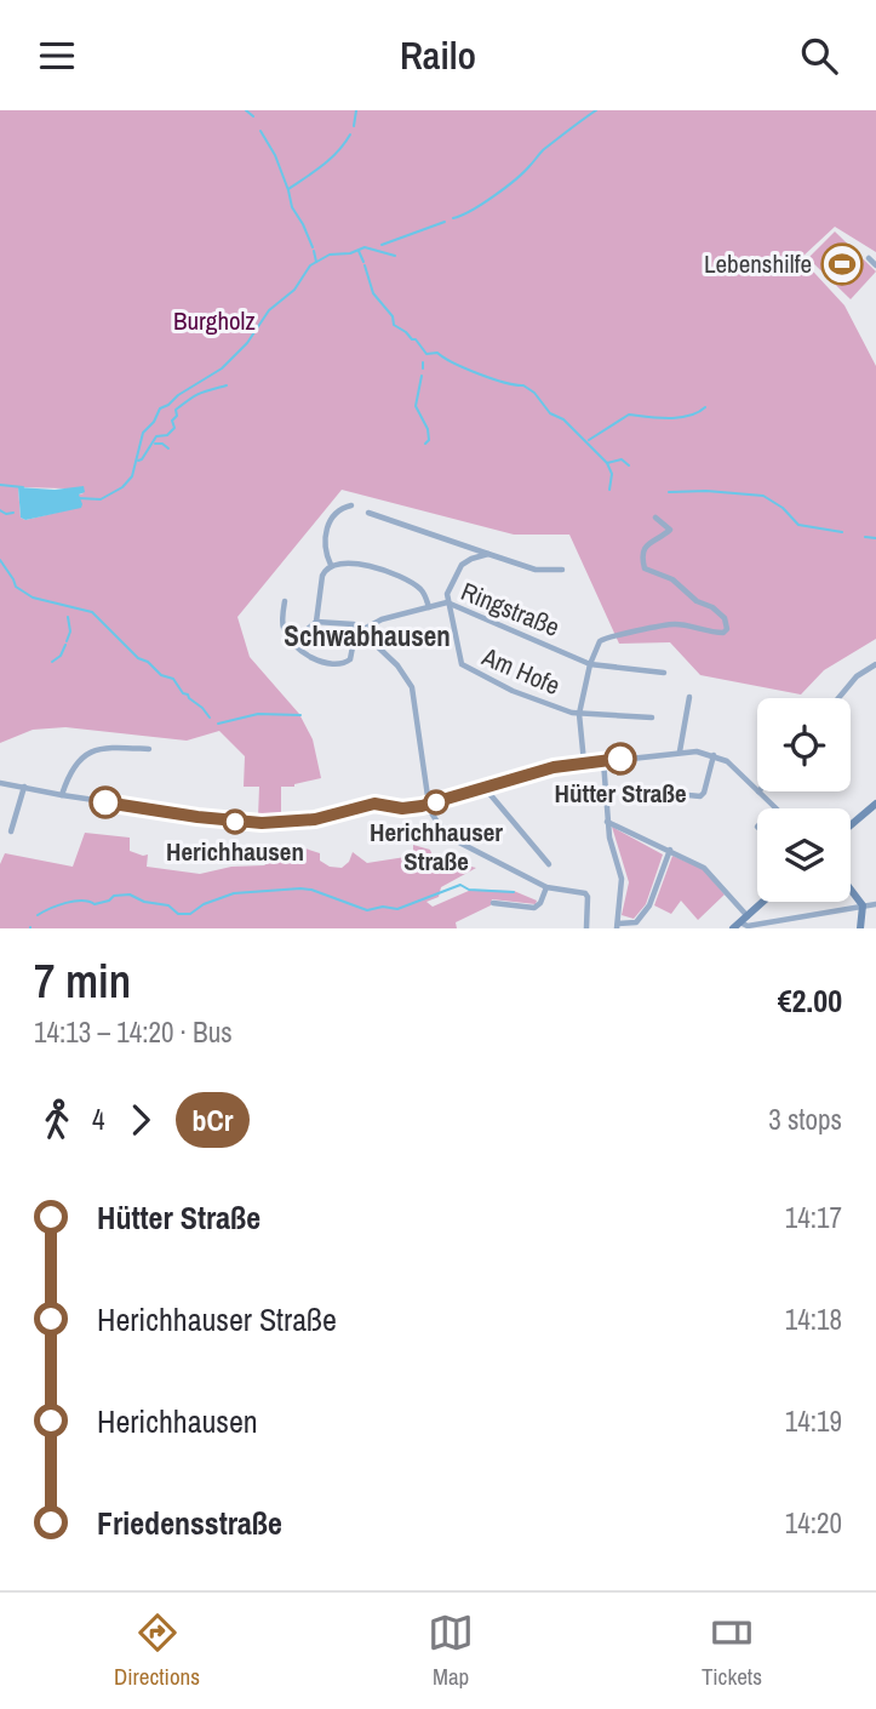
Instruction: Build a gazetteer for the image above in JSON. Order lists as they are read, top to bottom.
{
  "streets": {
    "street": ["Ringstraße", "Am Hofe"]
  },
  "crossings": [
    ["Ringstraße", "Am Hofe"]
  ],
  "districts": ["Schwabhausen"],
  "parks": ["Burgholz"],
  "places": {
    "sports": ["Lebenshilfe"],
    "other": ["Hütter Straße", "Herichhauser Straße", "Herichhausen"]
  },
  "lines": ["bus line bCr"],
  "page": {
    "header": "Railo",
    "heading": ["7 min", "14:13 – 14:20 · Bus", "€2.00"],
    "legs": ["4", "bCr", "3 stops"],
    "list": [
      {
        "name": "Hütter Straße",
        "value": "14:17"
      },
      {
        "name": "Herichhauser Straße",
        "value": "14:18"
      },
      {
        "name": "Herichhausen",
        "value": "14:19"
      },
      {
        "name": "Friedensstraße",
        "value": "14:20"
      }
    ],
    "tabs": ["Directions", "Map", "Tickets"]
  }
}
